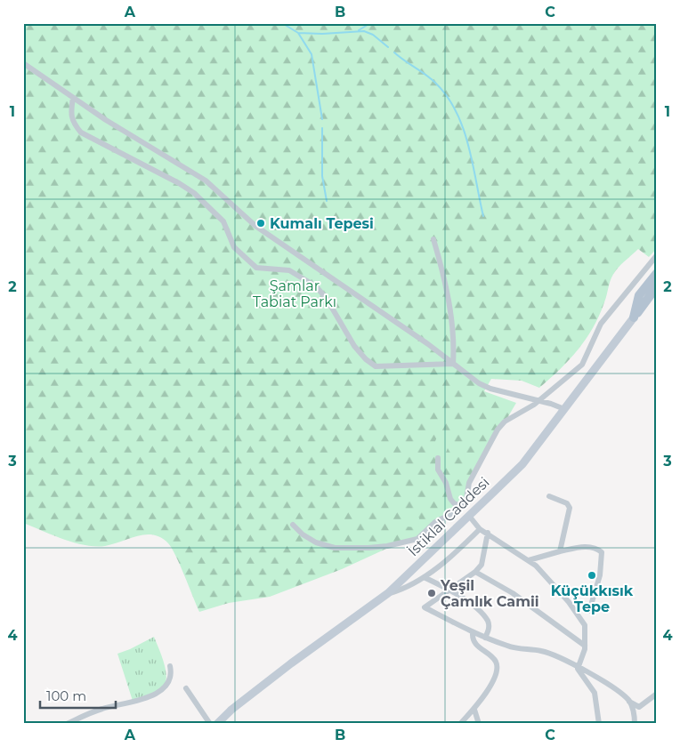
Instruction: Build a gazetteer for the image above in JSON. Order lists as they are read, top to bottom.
{
  "streets": {
    "main road": ["İstiklal Caddesi"]
  },
  "parks": ["Şamlar Tabiat Parkı"],
  "places": ["Kumalı Tepesi", "Küçükkısık Tepe", "Yeşil Çamlık Camii"],
  "scale_bar": "100 m",
  "grid": {
    "columns": ["A", "B", "C"],
    "rows": [
      "1",
      "2",
      "3",
      "4"
    ]
  }
}
